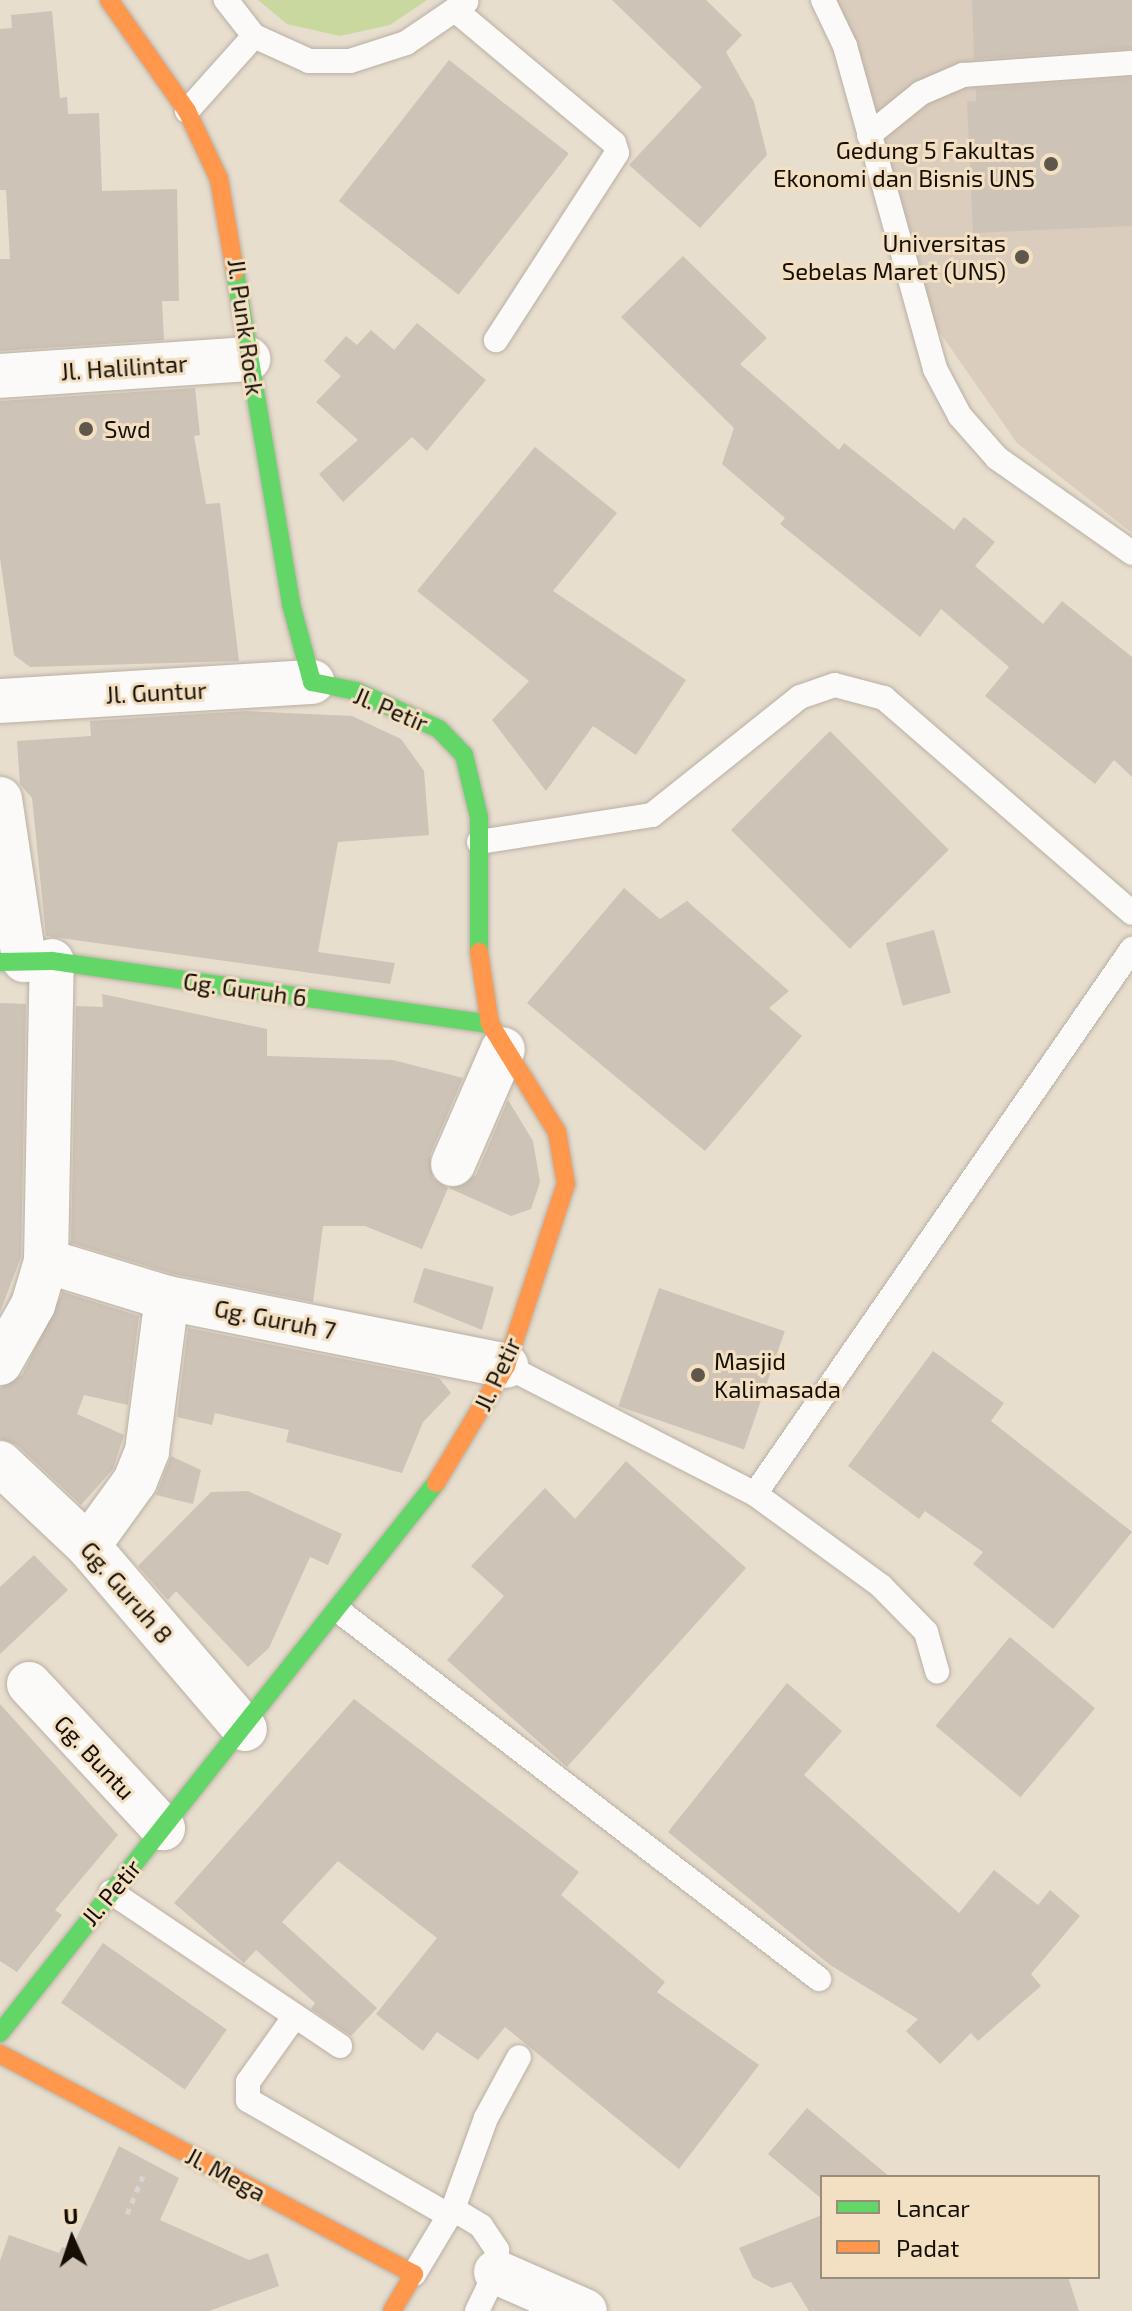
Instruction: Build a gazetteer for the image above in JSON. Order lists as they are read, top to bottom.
{
  "streets": {
    "main road": [
      "Jl. Punk Rock",
      "Jl. Petir",
      "Gg. Guruh 6",
      "Jl. Mega"
    ],
    "street": [
      "Jl. Halilintar",
      "Jl. Guntur",
      "Gg. Guruh 7",
      "Gg. Guruh 8",
      "Gg. Buntu"
    ]
  },
  "crossings": [
    ["Jl. Punk Rock", "Jl. Halilintar"],
    ["Jl. Punk Rock", "Jl. Guntur"],
    ["Jl. Punk Rock", "Jl. Petir"],
    ["Jl. Guntur", "Jl. Petir"],
    ["Jl. Petir", "Gg. Guruh 6"],
    ["Jl. Petir", "Gg. Guruh 7"],
    ["Jl. Petir", "Gg. Guruh 8"],
    ["Jl. Petir", "Gg. Buntu"]
  ],
  "places": [
    "Gedung 5 Fakultas Ekonomi dan Bisnis UNS",
    "Universitas Sebelas Maret (UNS)",
    "Swd",
    "Masjid Kalimasada"
  ],
  "legend": ["Lancar", "Padat"],
  "north": "top"
}
